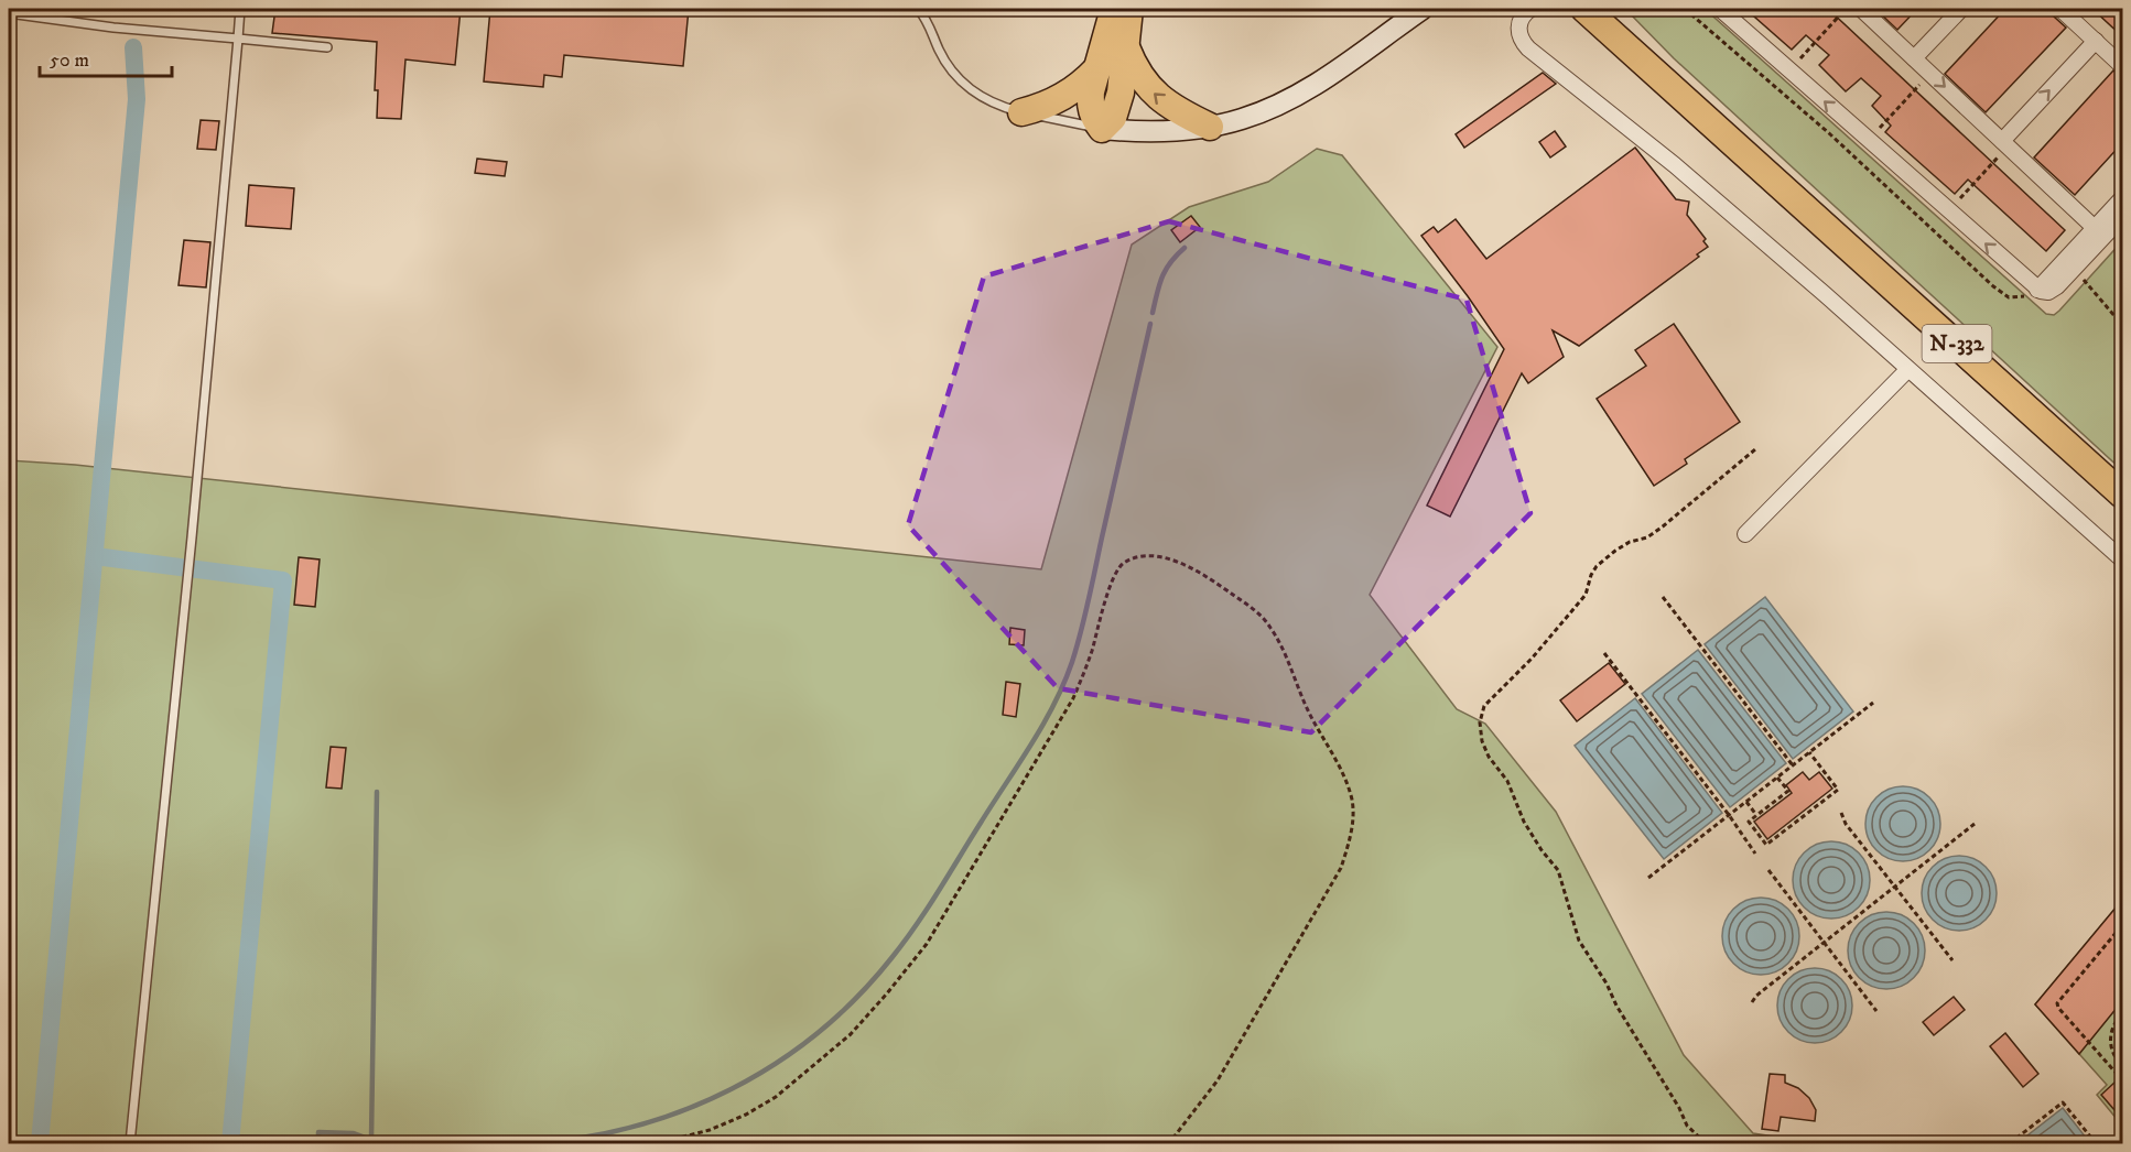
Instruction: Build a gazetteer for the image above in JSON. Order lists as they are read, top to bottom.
{
  "streets": {
    "highway": ["N-332"]
  },
  "scale_bar": "50 m"
}
